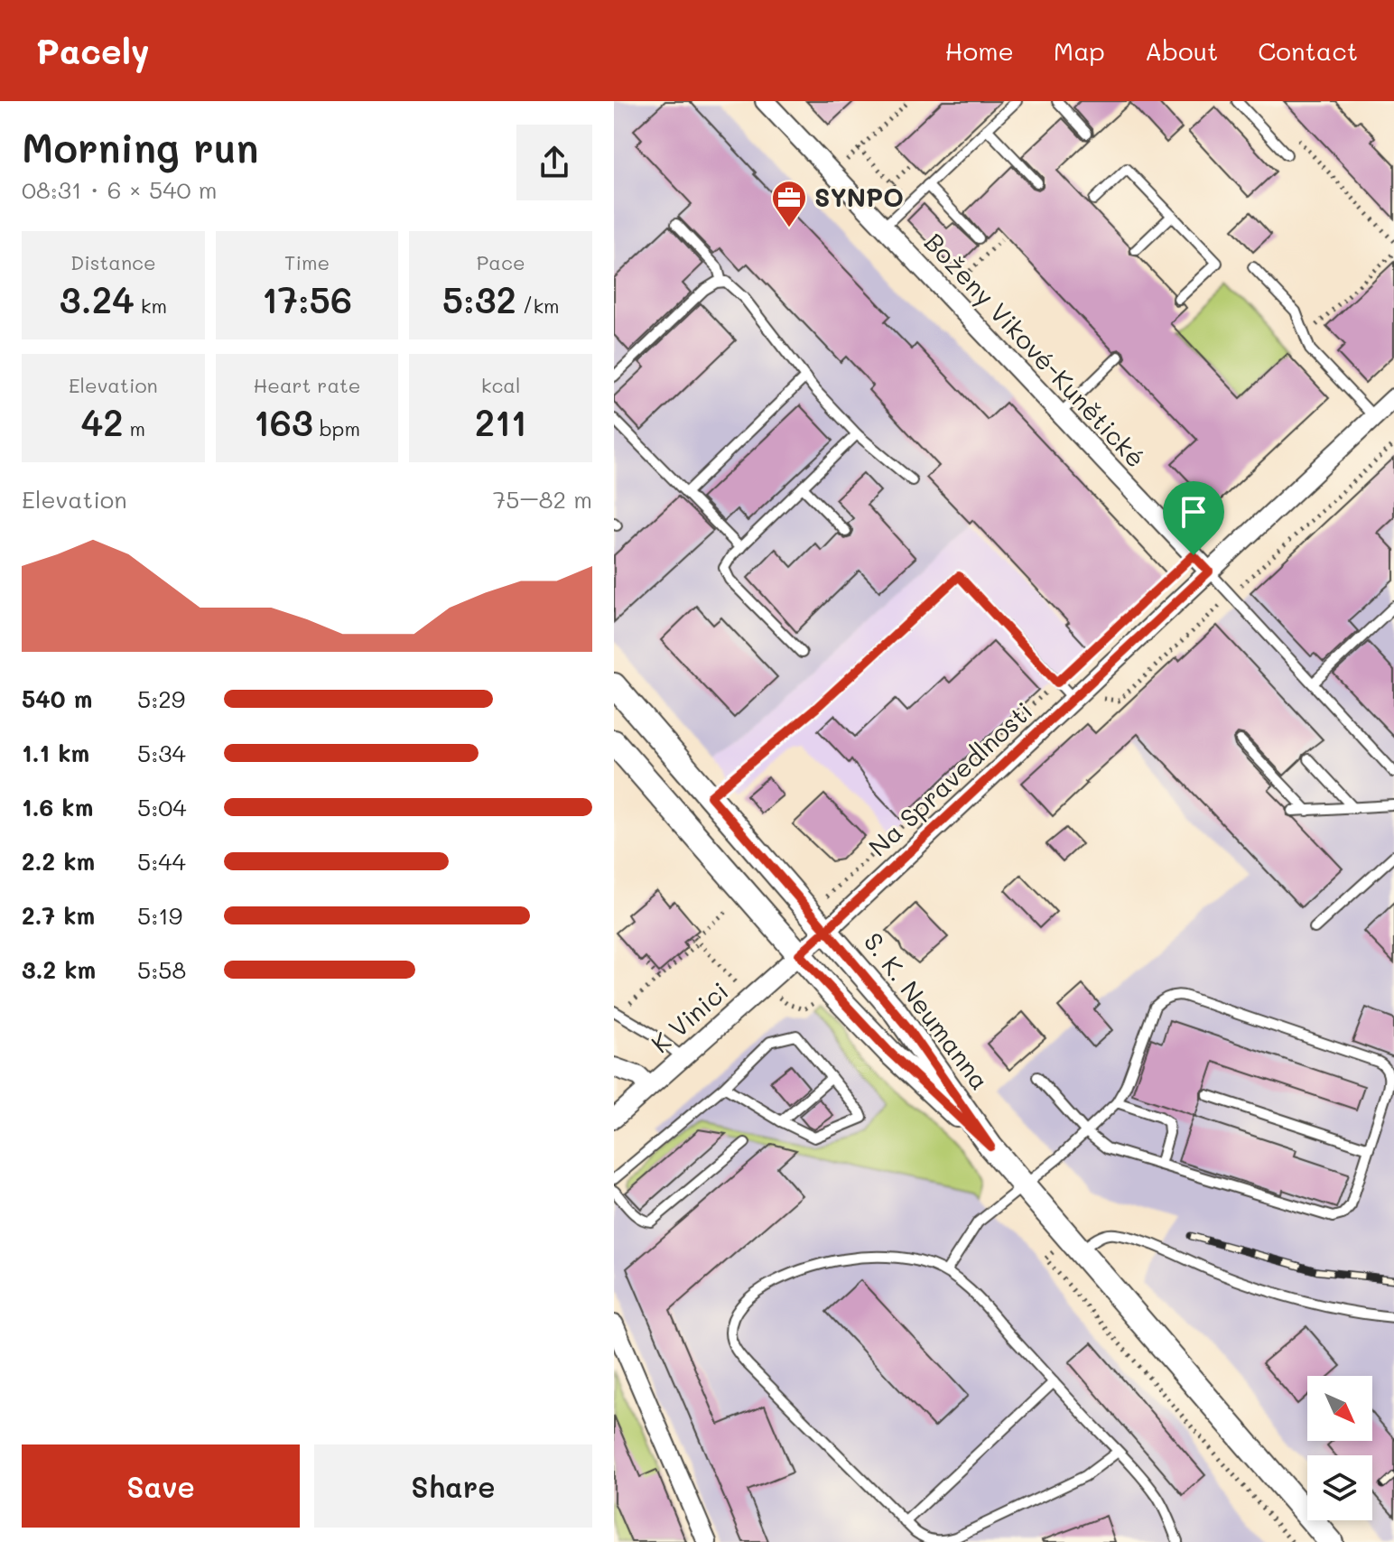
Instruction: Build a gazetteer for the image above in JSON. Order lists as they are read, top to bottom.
{
  "streets": {
    "street": [
      "Boženy Vikové-Kunětické",
      "Na Spravedlnosti",
      "S. K. Neumanna",
      "K Vinici"
    ]
  },
  "crossings": [
    ["Boženy Vikové-Kunětické", "Na Spravedlnosti"],
    ["Na Spravedlnosti", "S. K. Neumanna"],
    ["Na Spravedlnosti", "K Vinici"],
    ["S. K. Neumanna", "K Vinici"]
  ],
  "places": {
    "office": ["SYNPO"]
  },
  "north": "bottom right",
  "page": {
    "header": "Pacely",
    "nav": [
      "Home",
      "Map",
      "About",
      "Contact"
    ],
    "heading": ["Morning run", "08:31 · 6 × 540 m"],
    "stats": [
      ["Distance", "3.24 km"],
      ["Time", "17:56"],
      ["Pace", "5:32 /km"],
      ["Elevation", "42 m"],
      ["Heart rate", "163 bpm"],
      ["kcal", "211"]
    ],
    "chart": ["Elevation", "75–82 m"],
    "list": [
      {
        "name": "540 m",
        "note": "5:29"
      },
      {
        "name": "1.1 km",
        "note": "5:34"
      },
      {
        "name": "1.6 km",
        "note": "5:04"
      },
      {
        "name": "2.2 km",
        "note": "5:44"
      },
      {
        "name": "2.7 km",
        "note": "5:19"
      },
      {
        "name": "3.2 km",
        "note": "5:58"
      }
    ],
    "buttons": ["Save", "Share"]
  }
}
